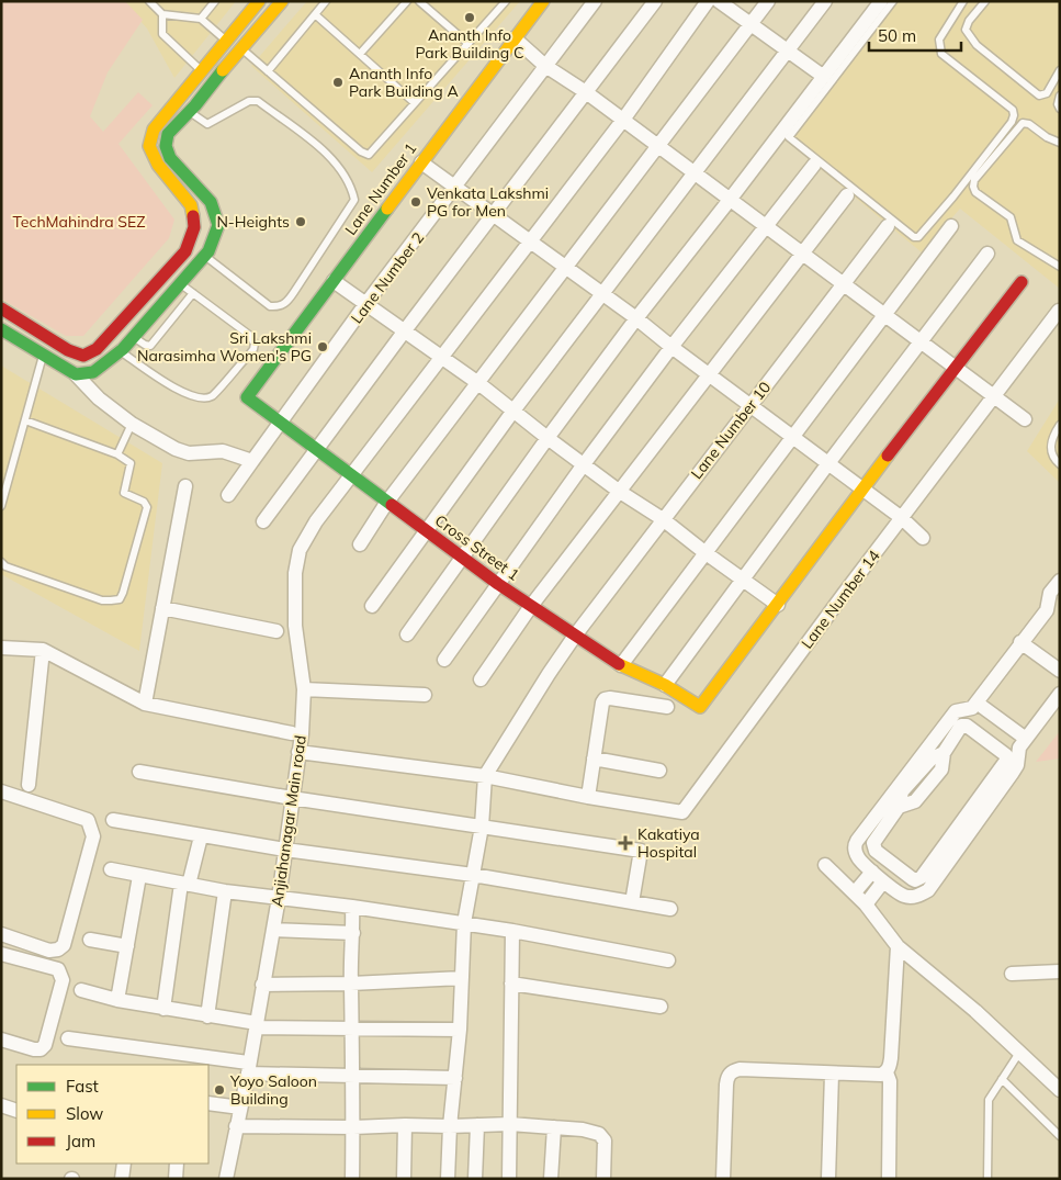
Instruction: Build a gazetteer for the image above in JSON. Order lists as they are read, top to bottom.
{
  "streets": {
    "street": [
      "Lane Number 1",
      "Lane Number 2",
      "Lane Number 10",
      "Cross Street 1",
      "Lane Number 14",
      "Anjiahanagar Main road"
    ]
  },
  "crossings": [
    ["Lane Number 1", "Cross Street 1"],
    ["Lane Number 2", "Cross Street 1"],
    ["Lane Number 10", "Cross Street 1"],
    ["Cross Street 1", "Anjiahanagar Main road"]
  ],
  "parks": ["TechMahindra SEZ"],
  "places": {
    "other": [
      "Ananth Info Park Building C",
      "Ananth Info Park Building A",
      "Venkata Lakshmi PG for Men",
      "N-Heights",
      "Sri Lakshmi Narasimha Women's PG",
      "Yoyo Saloon Building"
    ],
    "health": ["Kakatiya Hospital"]
  },
  "legend": ["Fast", "Slow", "Jam"],
  "scale_bar": "50 m"
}
